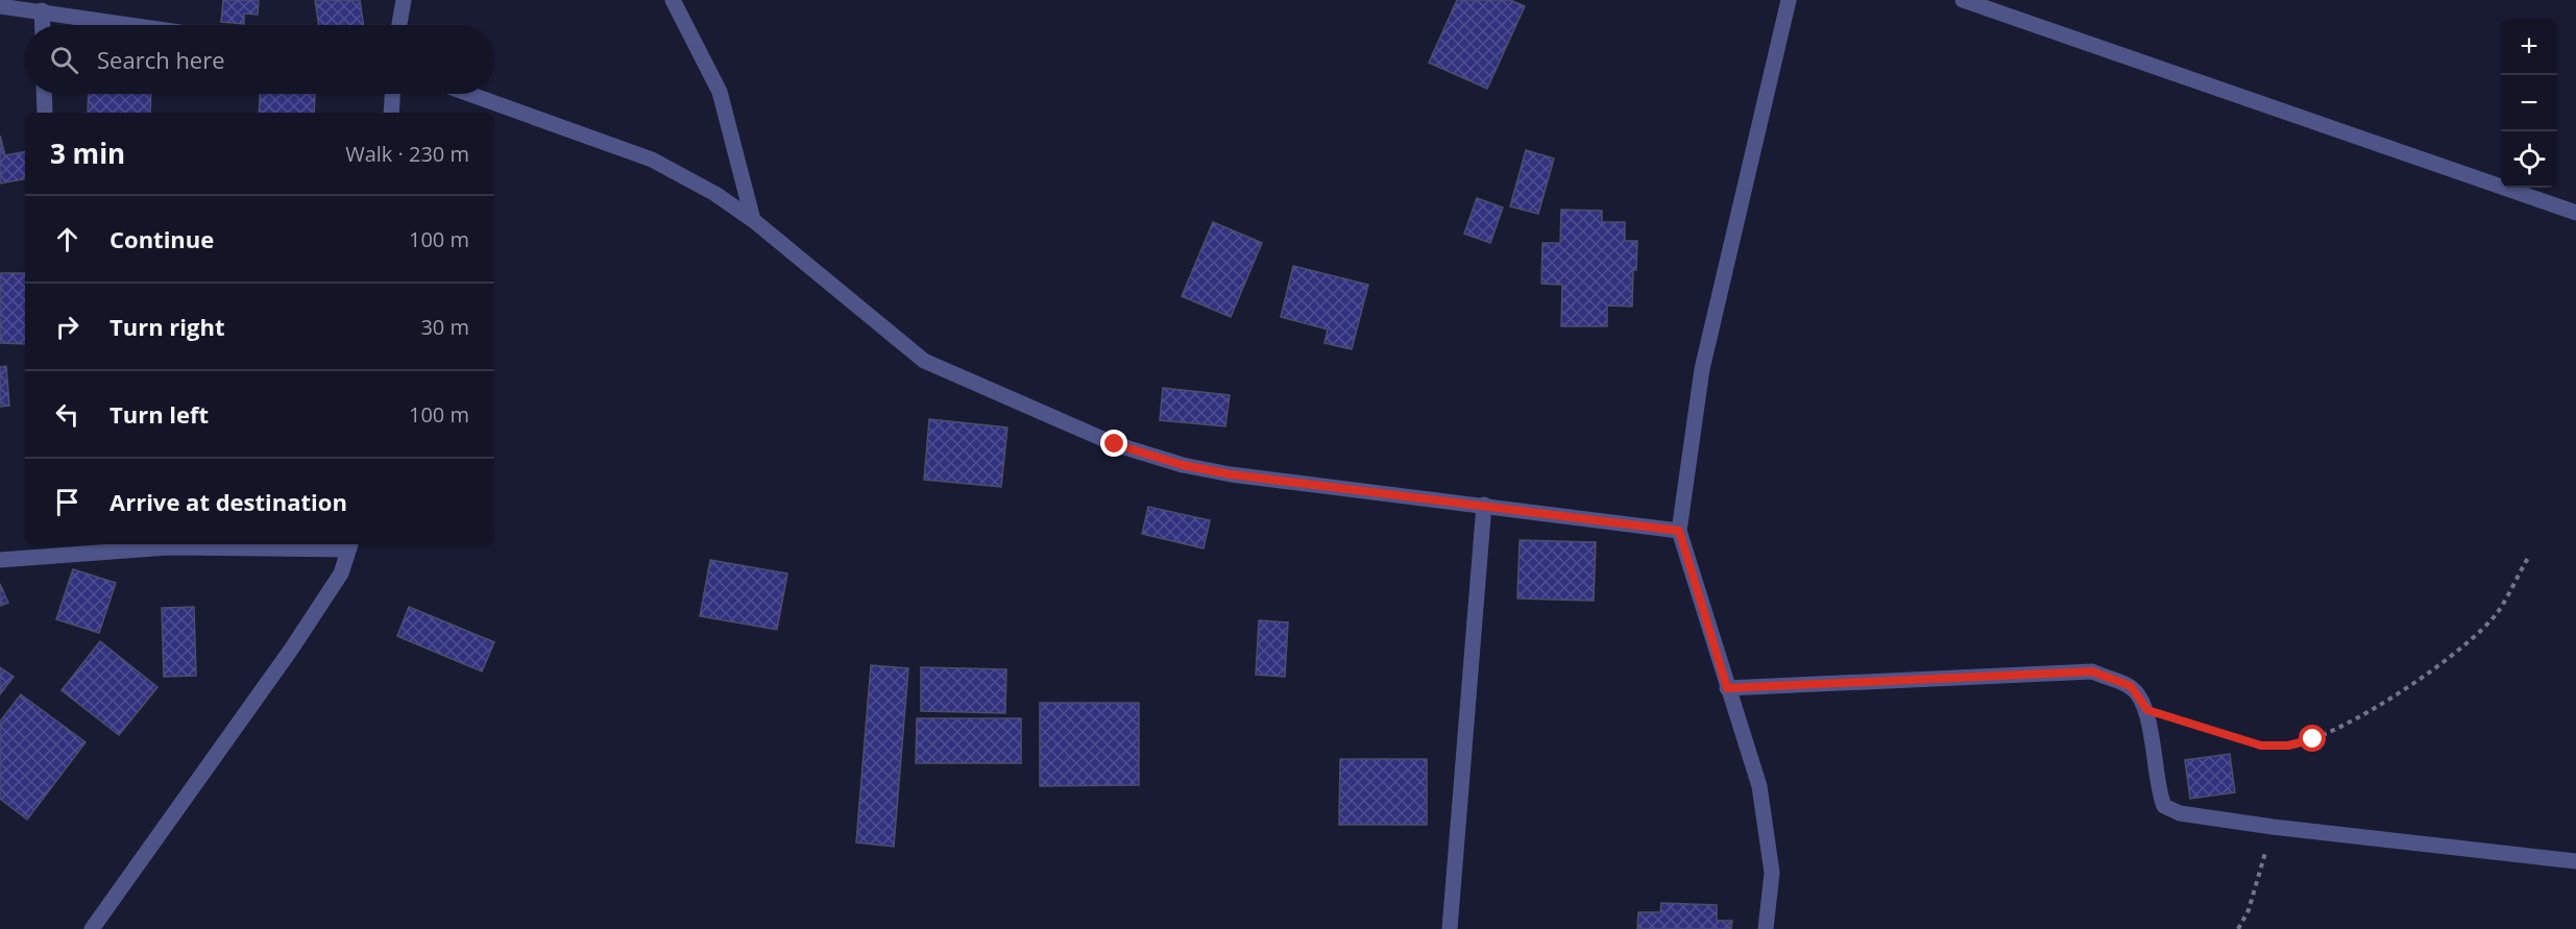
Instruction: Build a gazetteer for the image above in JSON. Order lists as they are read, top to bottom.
{
  "page": {
    "map_buttons": ["+", "−"],
    "search": "Search here",
    "heading": ["3 min", "Walk · 230 m"],
    "list": [
      ["Continue", "100 m"],
      ["Turn right", "30 m"],
      ["Turn left", "100 m"],
      "Arrive at destination"
    ]
  }
}
